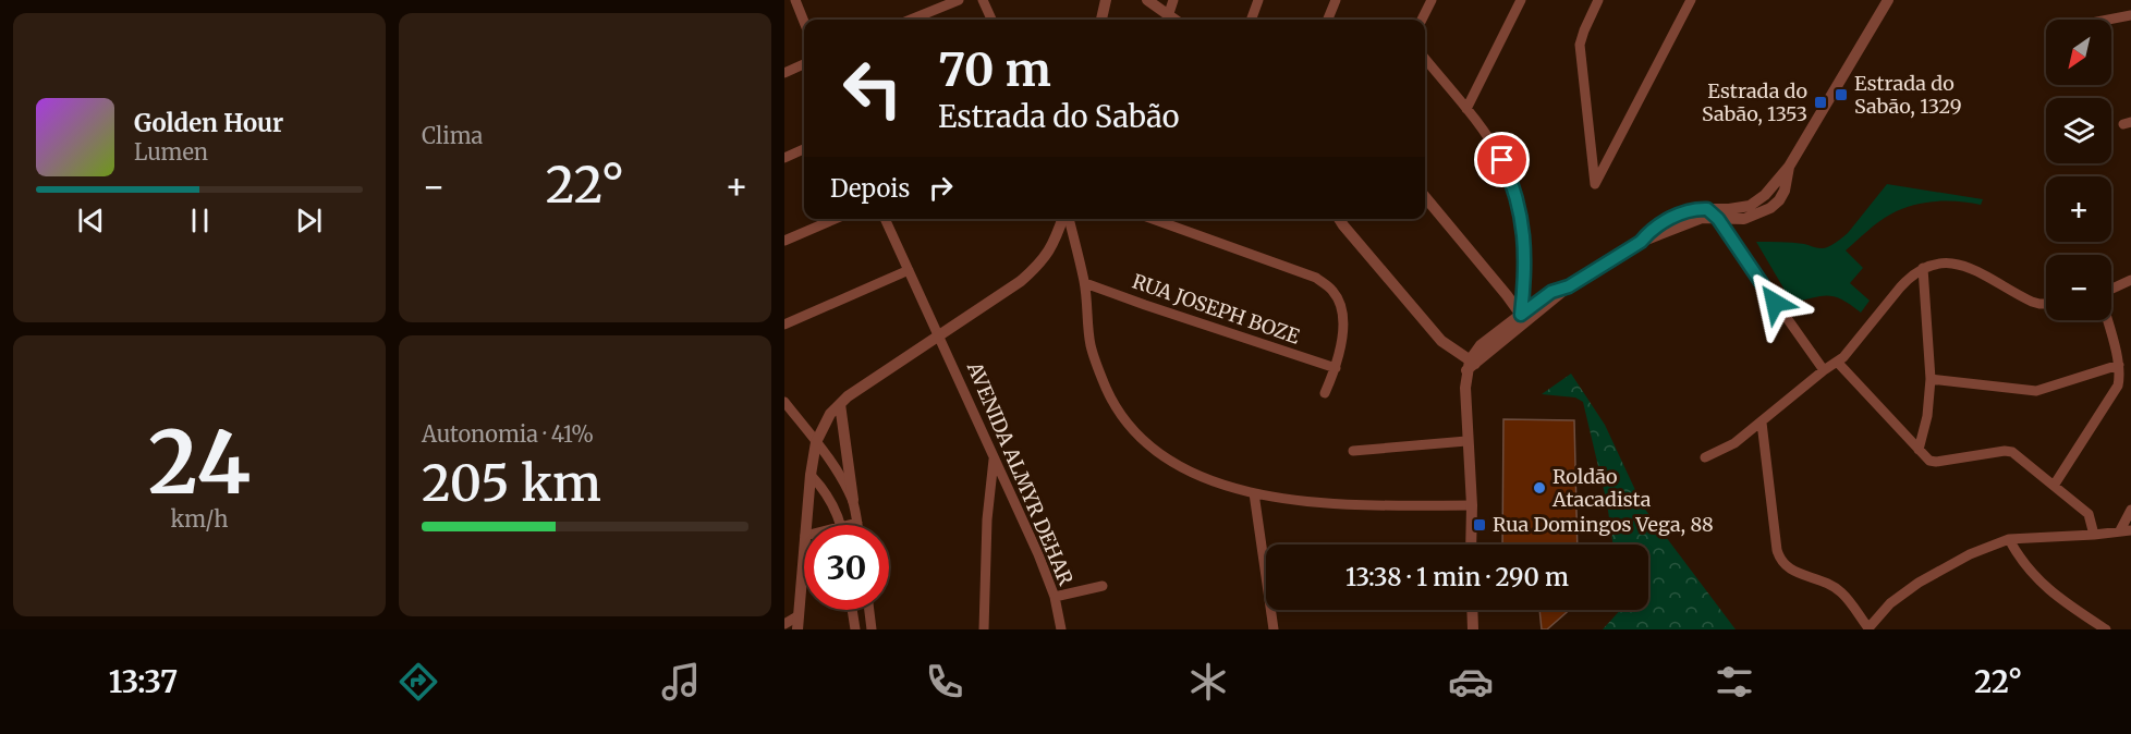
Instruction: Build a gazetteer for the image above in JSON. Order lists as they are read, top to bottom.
{
  "streets": {
    "street": ["RUA JOSEPH BOZE", "AVENIDA ALMYR DEHAR"]
  },
  "places": {
    "transit": ["Estrada do Sabão, 1329", "Estrada do Sabão, 1353", "Rua Domingos Vega, 88"],
    "other": ["Roldão Atacadista"]
  },
  "north": "bottom left",
  "page": {
    "tile": [
      "Clima",
      ["24", "km/h"],
      ["Autonomia · 41%", "205 km"]
    ],
    "map_buttons": ["+", "−"],
    "turn": ["70 m", "Estrada do Sabão"],
    "song": ["Golden Hour", "Lumen"],
    "then": "Depois",
    "heat": ["−", "22°", "+"],
    "limit": "30",
    "trip": "13:38 · 1 min · 290 m",
    "tabs": ["13:37", "22°"]
  }
}
